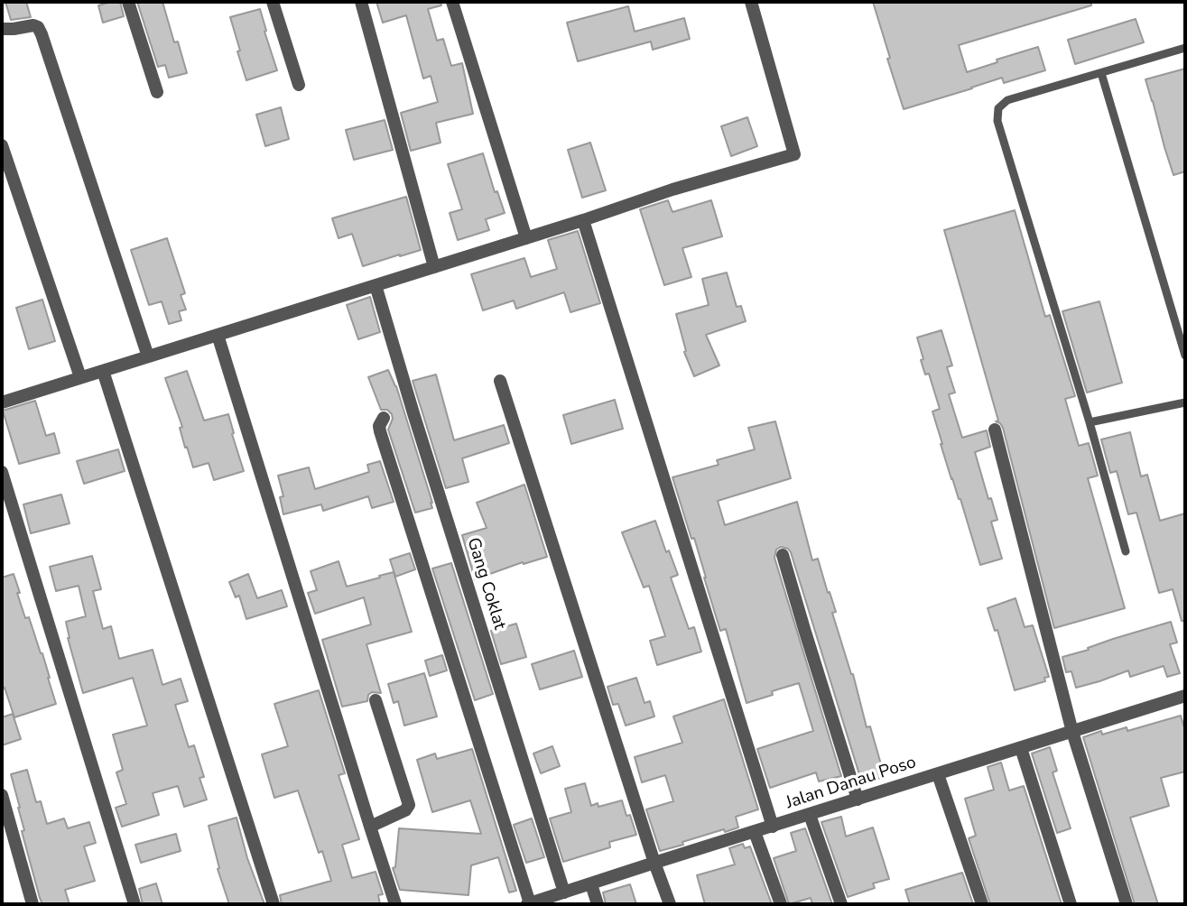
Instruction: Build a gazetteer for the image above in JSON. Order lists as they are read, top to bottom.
{
  "streets": {
    "street": ["Gang Coklat", "Jalan Danau Poso"]
  },
  "crossings": [
    ["Gang Coklat", "Jalan Danau Poso"]
  ]
}
